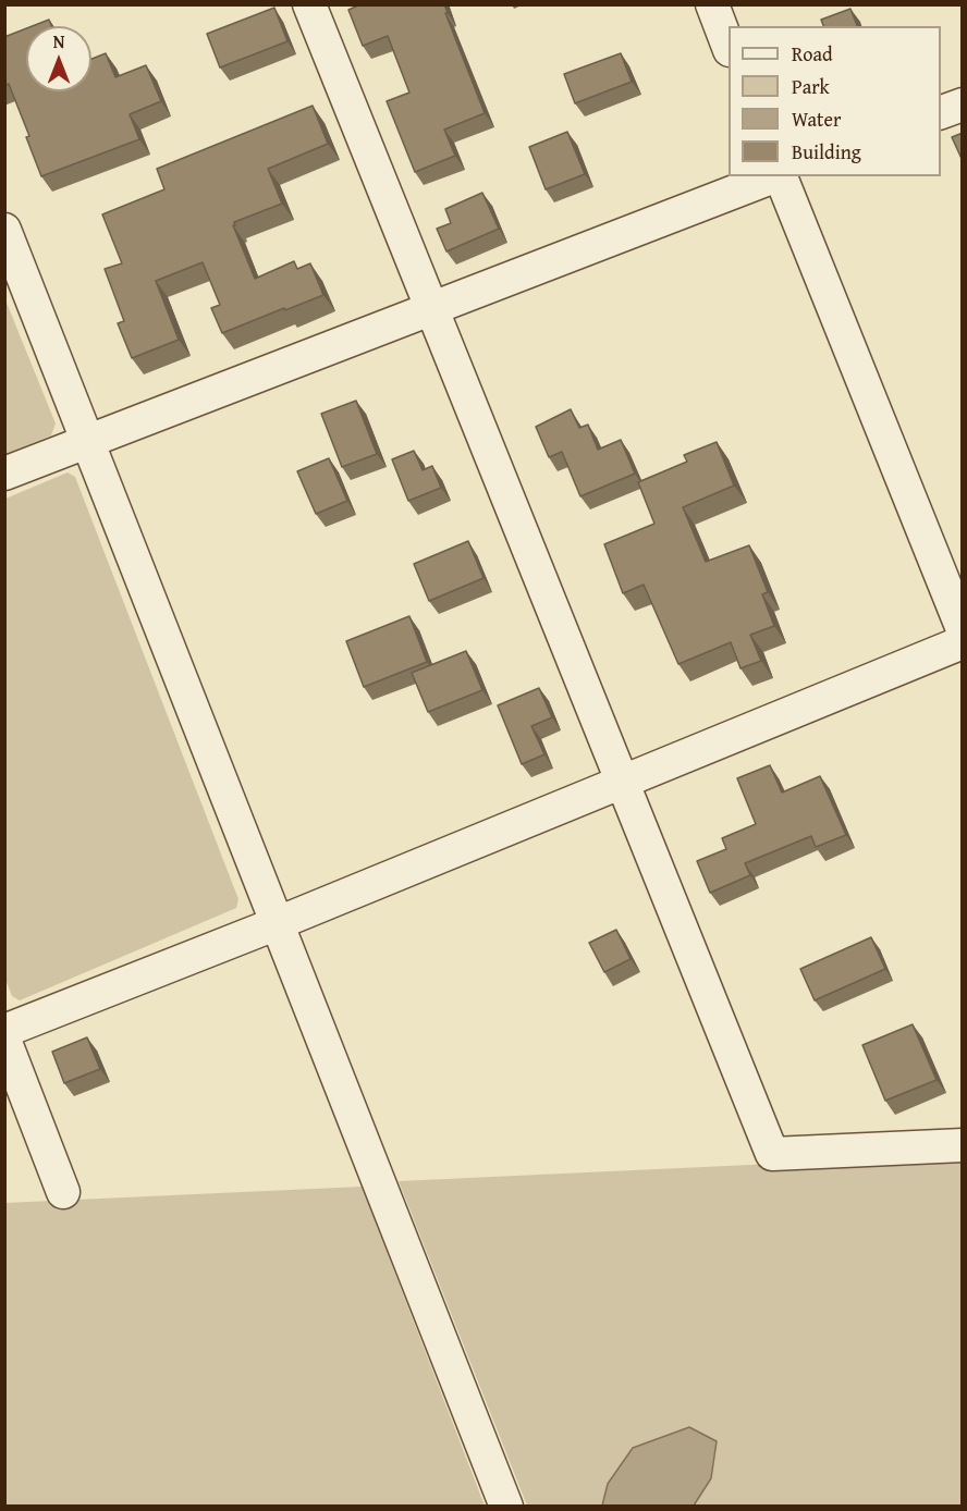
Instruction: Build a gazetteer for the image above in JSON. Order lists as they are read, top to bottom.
{
  "legend": [
    "Road",
    "Park",
    "Water",
    "Building"
  ],
  "north": "top"
}
